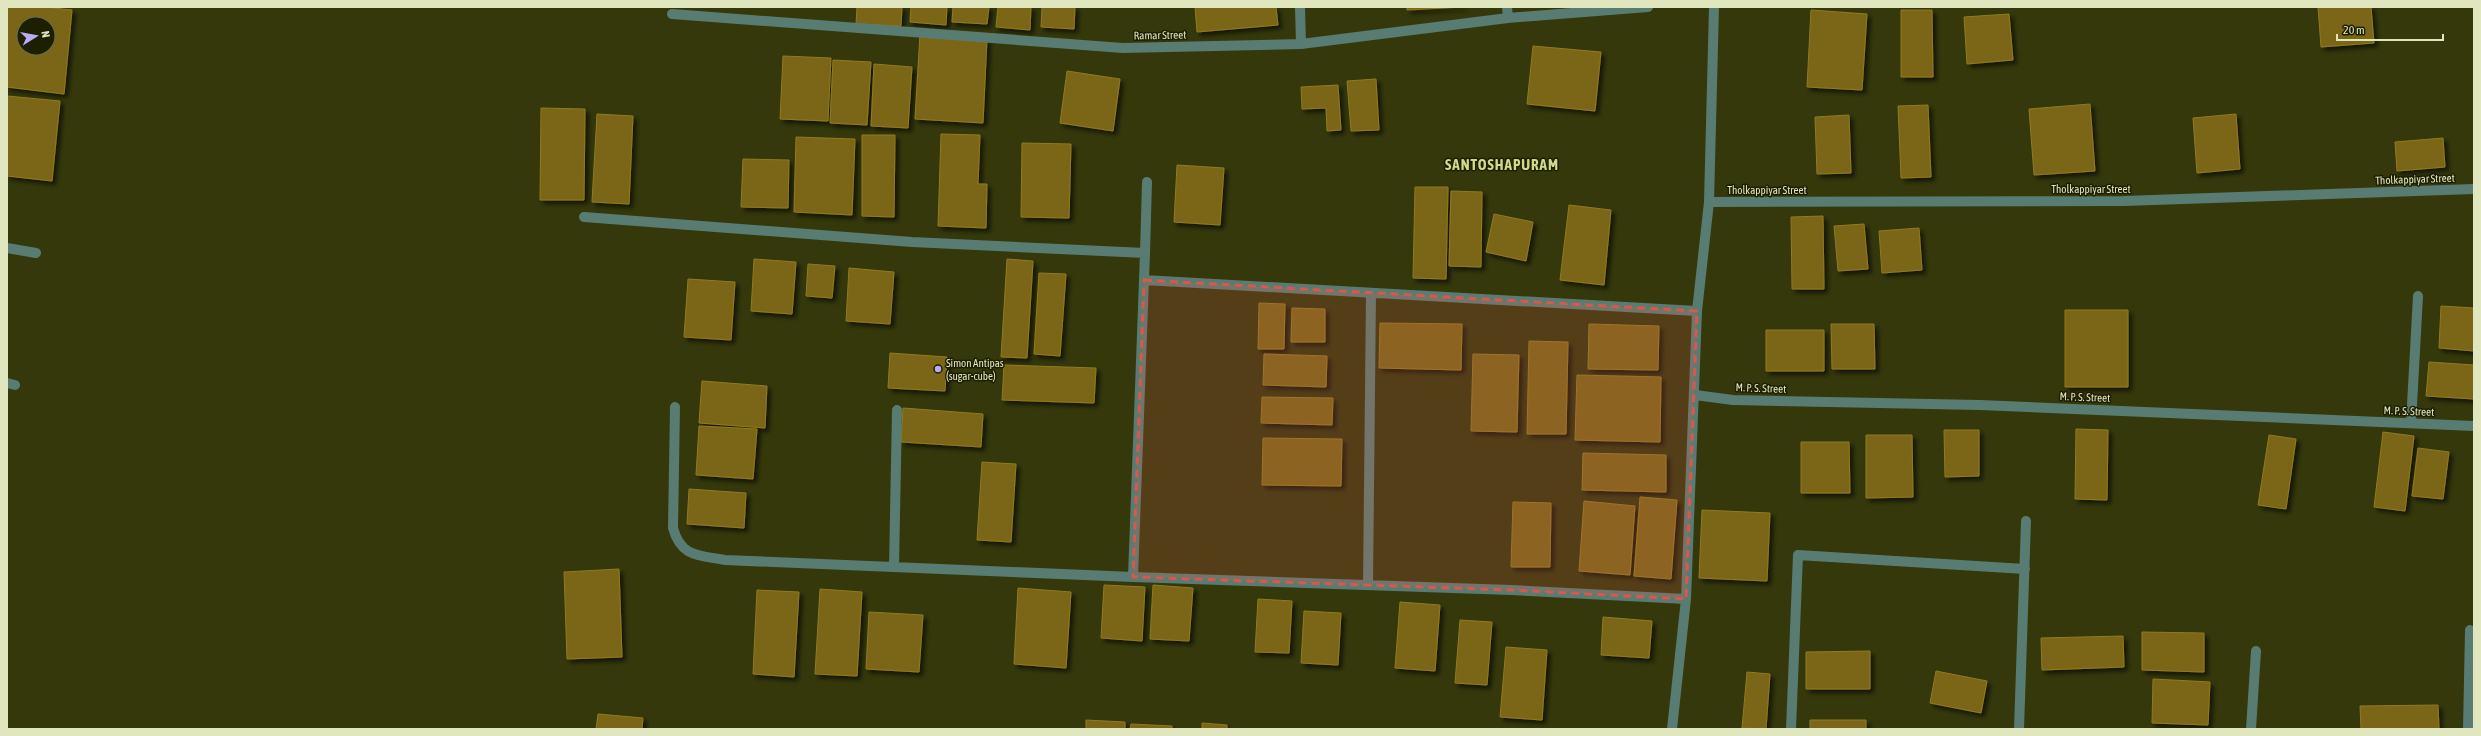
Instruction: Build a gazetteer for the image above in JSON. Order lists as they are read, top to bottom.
{
  "streets": {
    "street": ["Ramar Street", "Tholkappiyar Street", "M. P. S. Street"]
  },
  "districts": ["SANTOSHAPURAM"],
  "places": ["Simon Antipas (sugar-cube)"],
  "scale_bar": "20 m",
  "north": "right"
}
